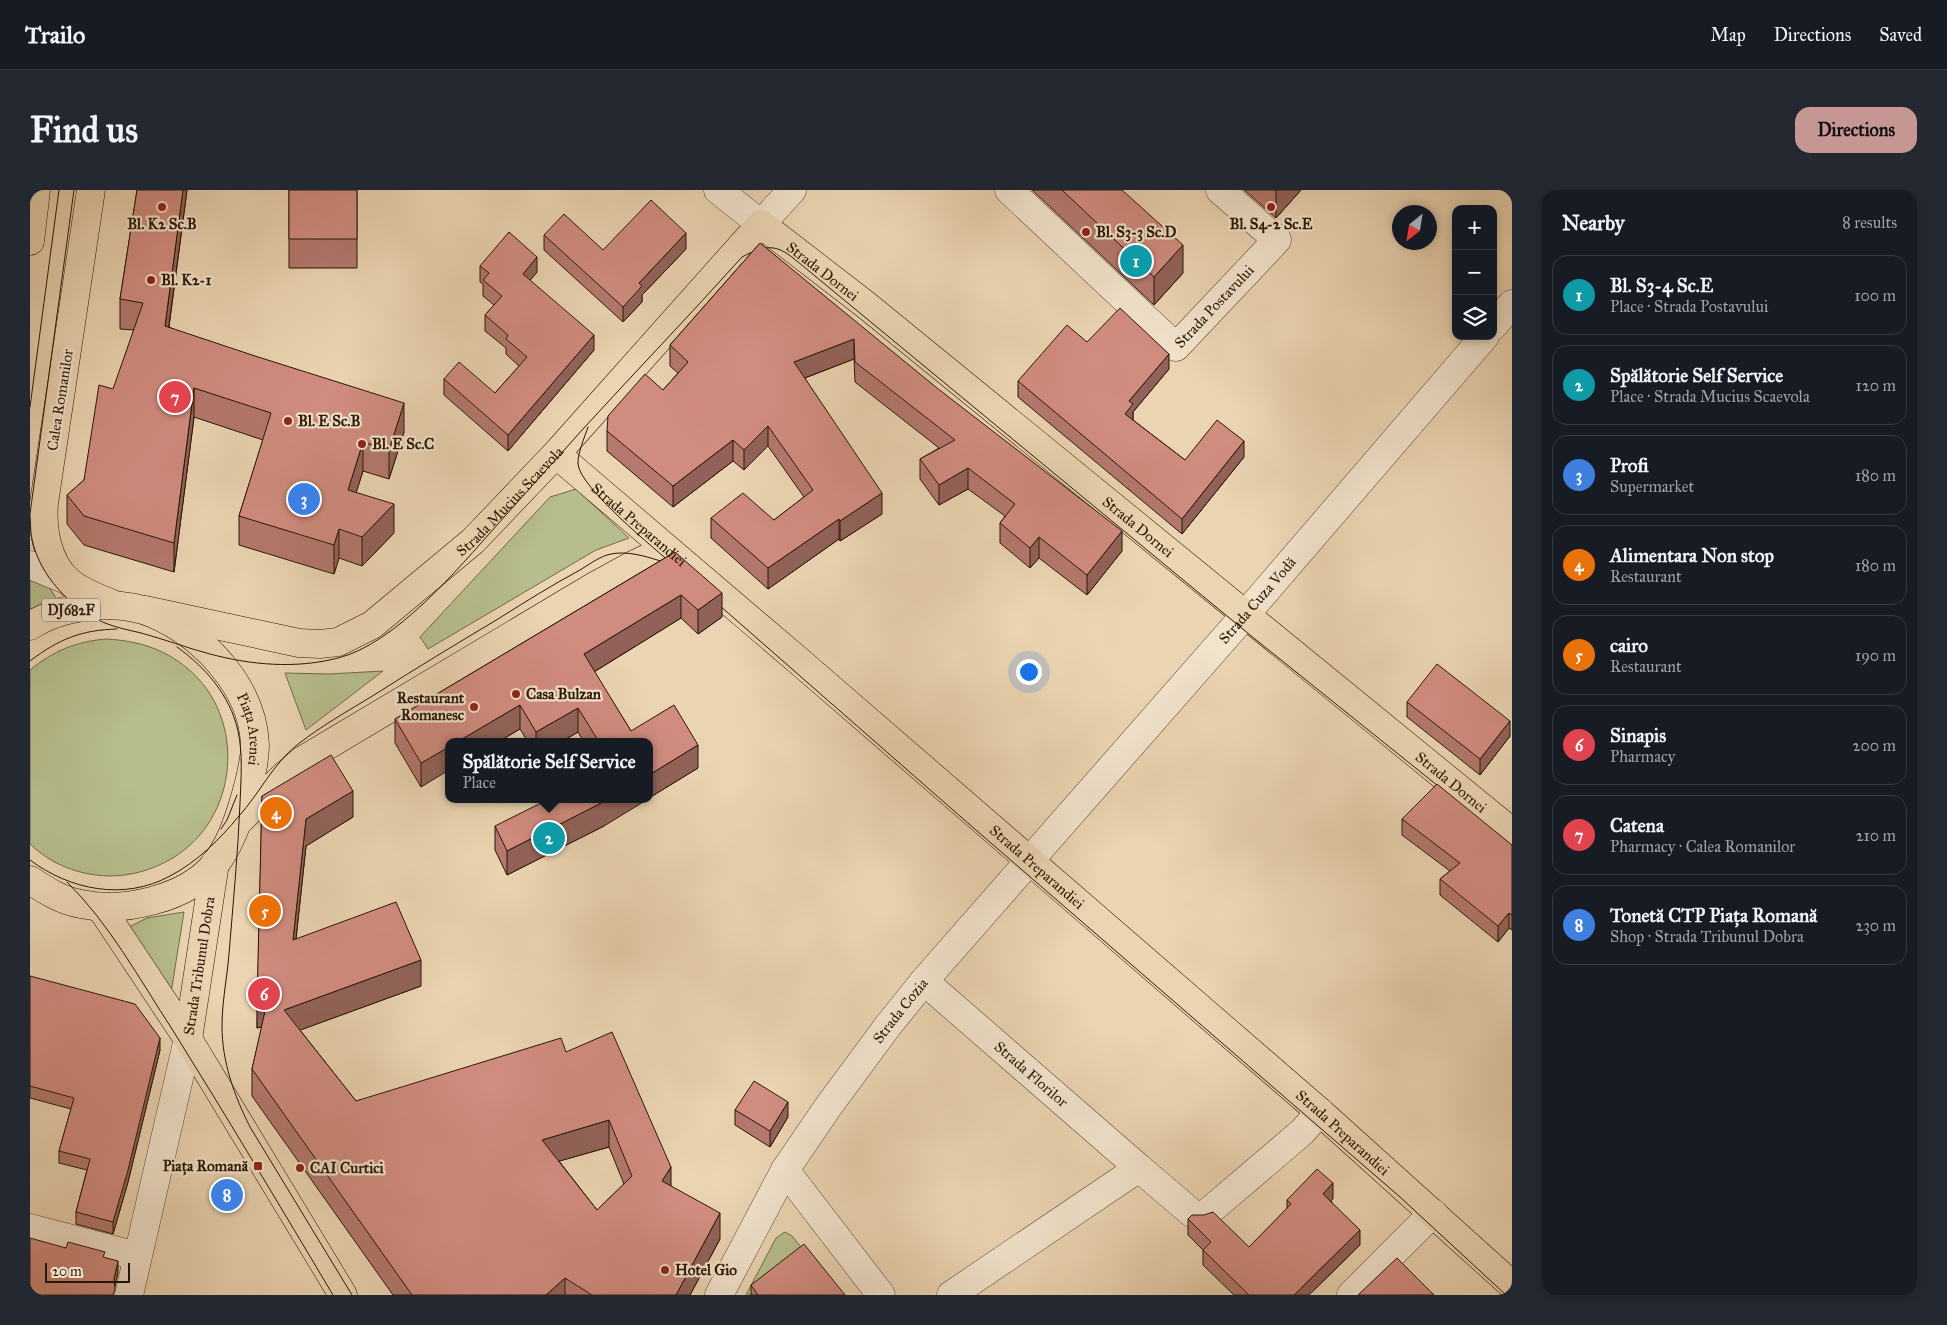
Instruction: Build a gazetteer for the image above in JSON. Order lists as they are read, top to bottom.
{
  "streets": {
    "main road": [
      "Strada Dornei",
      "Calea Romanilor",
      "Strada Mucius Scaevola",
      "Strada Preparandiei",
      "DJ682F",
      "Piața Arenei",
      "Strada Tribunul Dobra"
    ],
    "street": [
      "Strada Postavului",
      "Strada Cuza Vodă",
      "Strada Cozia",
      "Strada Florilor"
    ]
  },
  "crossings": [
    ["Strada Dornei", "Strada Mucius Scaevola"],
    ["Strada Dornei", "Strada Cuza Vodă"],
    ["Calea Romanilor", "Piața Arenei"],
    ["Strada Mucius Scaevola", "Strada Preparandiei"],
    ["Strada Mucius Scaevola", "Piața Arenei"],
    ["Strada Preparandiei", "Strada Cuza Vodă"],
    ["Strada Preparandiei", "DJ682F"],
    ["Strada Preparandiei", "Strada Cozia"],
    ["Strada Preparandiei", "Strada Florilor"],
    ["Strada Cuza Vodă", "Strada Cozia"],
    ["DJ682F", "Piața Arenei"],
    ["Piața Arenei", "Strada Tribunul Dobra"],
    ["Strada Cozia", "Strada Florilor"]
  ],
  "places": {
    "other": [
      "Bl. K2 Sc.B",
      "Bl. S4-2 Sc.E",
      "Bl. S3-3 Sc.D",
      "Bl. K2-1",
      "Bl. E Sc.B",
      "Bl. E Sc.C",
      "Casa Bulzan",
      "Restaurant Romanesc",
      "CAI Curtici",
      "Hotel Gio"
    ],
    "transit": ["Piața Romană"]
  },
  "scale_bar": "20 m",
  "north": "bottom left",
  "page": {
    "header": "Trailo",
    "nav": ["Map", "Directions", "Saved"],
    "buttons": "Directions",
    "title": "Find us",
    "heading": ["Nearby", "8 results"],
    "map_buttons": ["+", "−"],
    "pins": [
      "1",
      "7",
      "3",
      "4",
      "2",
      "5",
      "6",
      "8"
    ],
    "list": [
      {
        "mark": "1",
        "name": "Bl. S3-4 Sc.E",
        "note": "Place · Strada Postavului",
        "value": "100 m"
      },
      {
        "mark": "2",
        "name": "Spălătorie Self Service",
        "note": "Place · Strada Mucius Scaevola",
        "value": "120 m"
      },
      {
        "mark": "3",
        "name": "Profi",
        "note": "Supermarket",
        "value": "180 m"
      },
      {
        "mark": "4",
        "name": "Alimentara Non stop",
        "note": "Restaurant",
        "value": "180 m"
      },
      {
        "mark": "5",
        "name": "cairo",
        "note": "Restaurant",
        "value": "190 m"
      },
      {
        "mark": "6",
        "name": "Sinapis",
        "note": "Pharmacy",
        "value": "200 m"
      },
      {
        "mark": "7",
        "name": "Catena",
        "note": "Pharmacy · Calea Romanilor",
        "value": "210 m"
      },
      {
        "mark": "8",
        "name": "Tonetă CTP Piața Romană",
        "note": "Shop · Strada Tribunul Dobra",
        "value": "230 m"
      }
    ],
    "popup": ["Spălătorie Self Service", "Place"],
    "scale": "20 m"
  }
}
